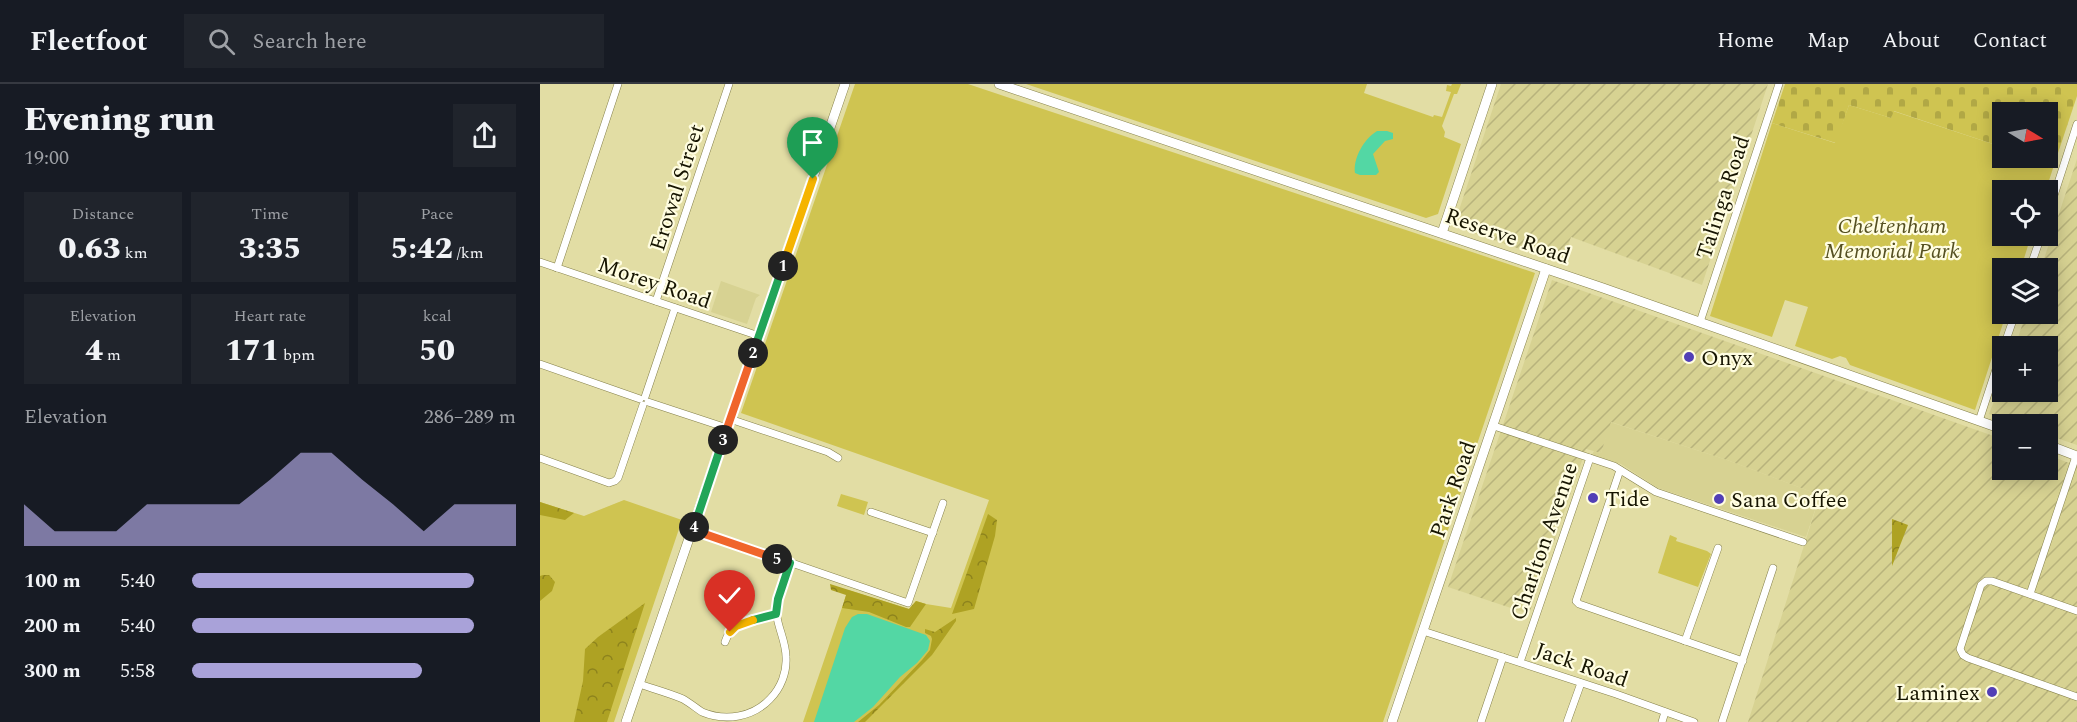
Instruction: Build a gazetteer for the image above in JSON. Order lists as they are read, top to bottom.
{
  "streets": {
    "street": [
      "Erowal Street",
      "Talinga Road",
      "Reserve Road",
      "Morey Road",
      "Park Road",
      "Charlton Avenue",
      "Jack Road"
    ]
  },
  "crossings": [
    ["Erowal Street", "Morey Road"],
    ["Talinga Road", "Reserve Road"],
    ["Reserve Road", "Park Road"],
    ["Park Road", "Charlton Avenue"],
    ["Park Road", "Jack Road"],
    ["Charlton Avenue", "Jack Road"]
  ],
  "parks": ["Cheltenham Memorial Park"],
  "places": [
    "Onyx",
    "Tide",
    "Sana Coffee",
    "Laminex"
  ],
  "north": "right",
  "page": {
    "header": "Fleetfoot",
    "search": "Search here",
    "nav": [
      "Home",
      "Map",
      "About",
      "Contact"
    ],
    "heading": ["Evening run", "19:00"],
    "map_buttons": ["+", "−"],
    "stats": [
      ["Distance", "0.63 km"],
      ["Time", "3:35"],
      ["Pace", "5:42 /km"],
      ["Elevation", "4 m"],
      ["Heart rate", "171 bpm"],
      ["kcal", "50"]
    ],
    "pins": [
      "1",
      "2",
      "3",
      "4",
      "5"
    ],
    "chart": ["Elevation", "286–289 m"],
    "list": [
      {
        "name": "100 m",
        "note": "5:40"
      },
      {
        "name": "200 m",
        "note": "5:40"
      },
      {
        "name": "300 m",
        "note": "5:58"
      }
    ]
  }
}
